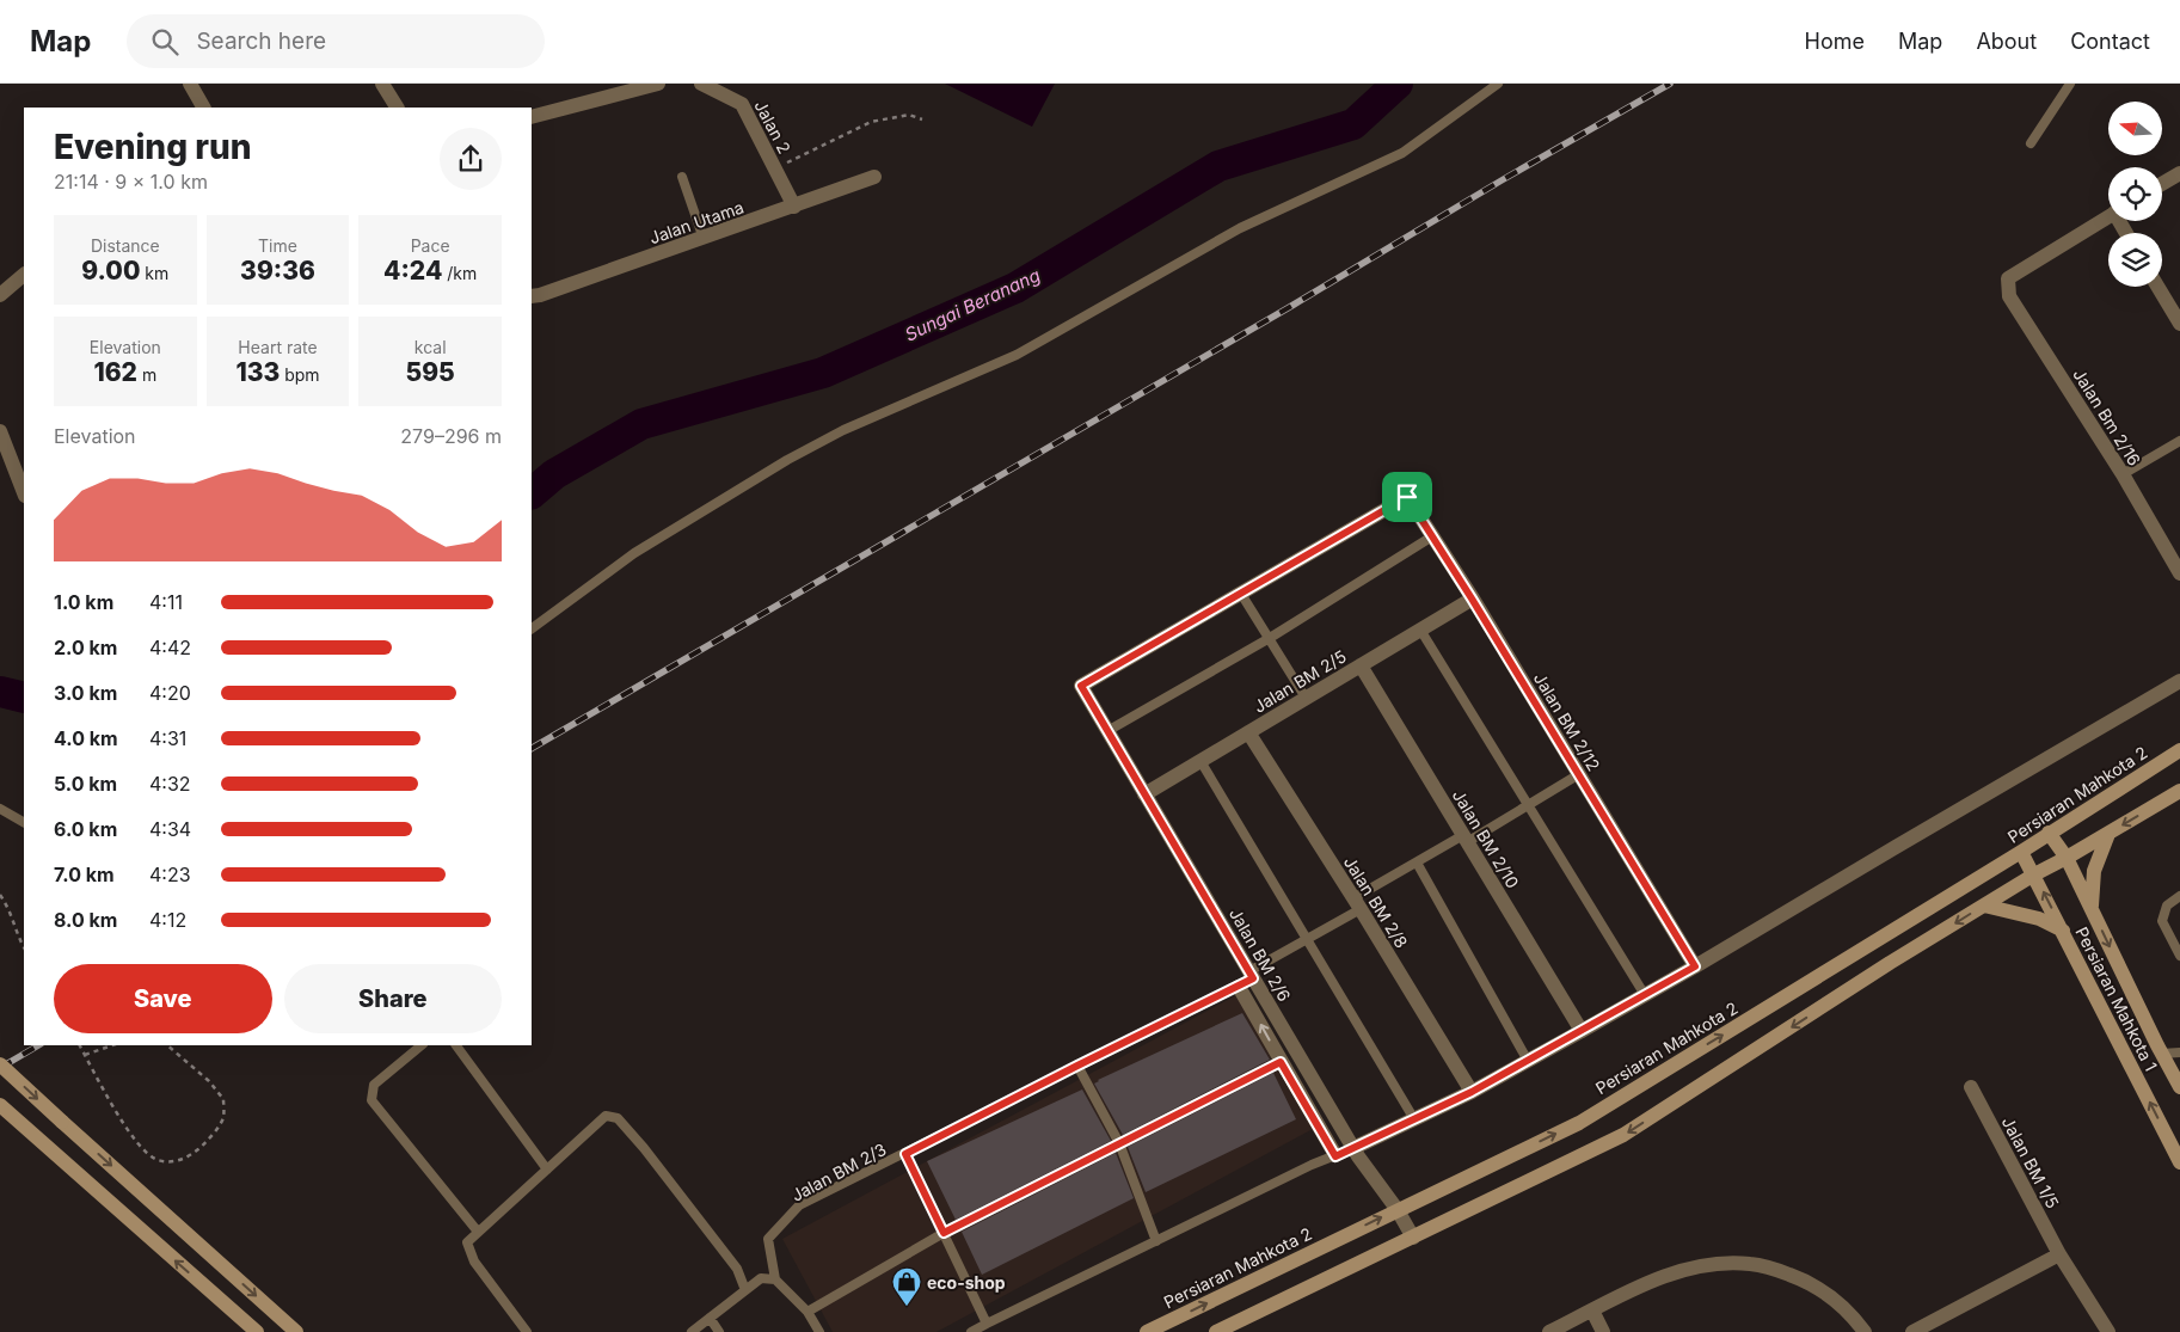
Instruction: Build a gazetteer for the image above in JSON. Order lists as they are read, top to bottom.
{
  "streets": {
    "main road": ["Persiaran Mahkota 2", "Persiaran Mahkota 1"],
    "street": [
      "Jalan 2",
      "Jalan Utama",
      "Jalan Bm 2/16",
      "Jalan BM 2/5",
      "Jalan BM 2/12",
      "Jalan BM 2/10",
      "Jalan BM 2/8",
      "Jalan BM 2/6",
      "Jalan BM 1/5"
    ],
    "lane": ["Jalan BM 2/3"]
  },
  "crossings": [
    ["Jalan 2", "Jalan Utama"],
    ["Jalan BM 2/5", "Jalan BM 2/12"],
    ["Jalan BM 2/5", "Jalan BM 2/10"],
    ["Jalan BM 2/5", "Jalan BM 2/8"],
    ["Jalan BM 2/5", "Jalan BM 2/6"],
    ["Jalan BM 2/12", "Jalan BM 2/6"],
    ["Jalan BM 2/12", "Jalan BM 2/3"],
    ["Persiaran Mahkota 2", "Jalan BM 2/6"],
    ["Persiaran Mahkota 2", "Persiaran Mahkota 1"],
    ["Jalan BM 2/10", "Jalan BM 2/3"],
    ["Jalan BM 2/8", "Jalan BM 2/3"],
    ["Jalan BM 2/6", "Jalan BM 2/3"]
  ],
  "water": ["Sungai Beranang"],
  "places": {
    "shop": ["eco-shop"]
  },
  "north": "left",
  "page": {
    "header": "Map",
    "search": "Search here",
    "nav": [
      "Home",
      "Map",
      "About",
      "Contact"
    ],
    "heading": ["Evening run", "21:14 · 9 × 1.0 km"],
    "stats": [
      ["Distance", "9.00 km"],
      ["Time", "39:36"],
      ["Pace", "4:24 /km"],
      ["Elevation", "162 m"],
      ["Heart rate", "133 bpm"],
      ["kcal", "595"]
    ],
    "chart": ["Elevation", "279–296 m"],
    "list": [
      {
        "name": "1.0 km",
        "note": "4:11"
      },
      {
        "name": "2.0 km",
        "note": "4:42"
      },
      {
        "name": "3.0 km",
        "note": "4:20"
      },
      {
        "name": "4.0 km",
        "note": "4:31"
      },
      {
        "name": "5.0 km",
        "note": "4:32"
      },
      {
        "name": "6.0 km",
        "note": "4:34"
      },
      {
        "name": "7.0 km",
        "note": "4:23"
      },
      {
        "name": "8.0 km",
        "note": "4:12"
      }
    ],
    "buttons": ["Save", "Share"]
  }
}
